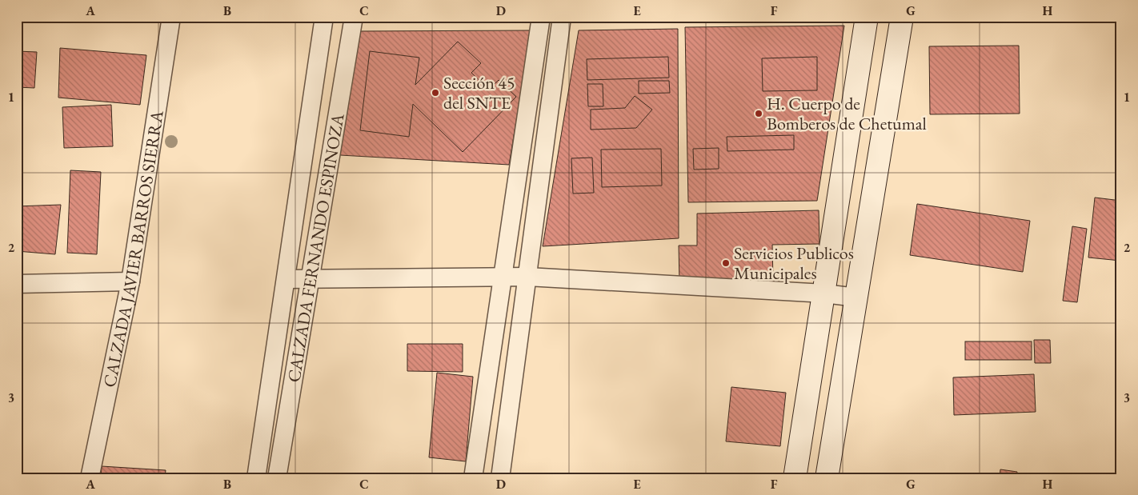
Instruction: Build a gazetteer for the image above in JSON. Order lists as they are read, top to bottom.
{
  "streets": {
    "street": ["CALZADA JAVIER BARROS SIERRA", "CALZADA FERNANDO ESPINOZA"]
  },
  "places": ["Sección 45 del SNTE", "H. Cuerpo de Bomberos de Chetumal", "Servicios Publicos Municipales"],
  "grid": {
    "columns": [
      "A",
      "B",
      "C",
      "D",
      "E",
      "F",
      "G",
      "H"
    ],
    "rows": ["1", "2", "3"]
  }
}
